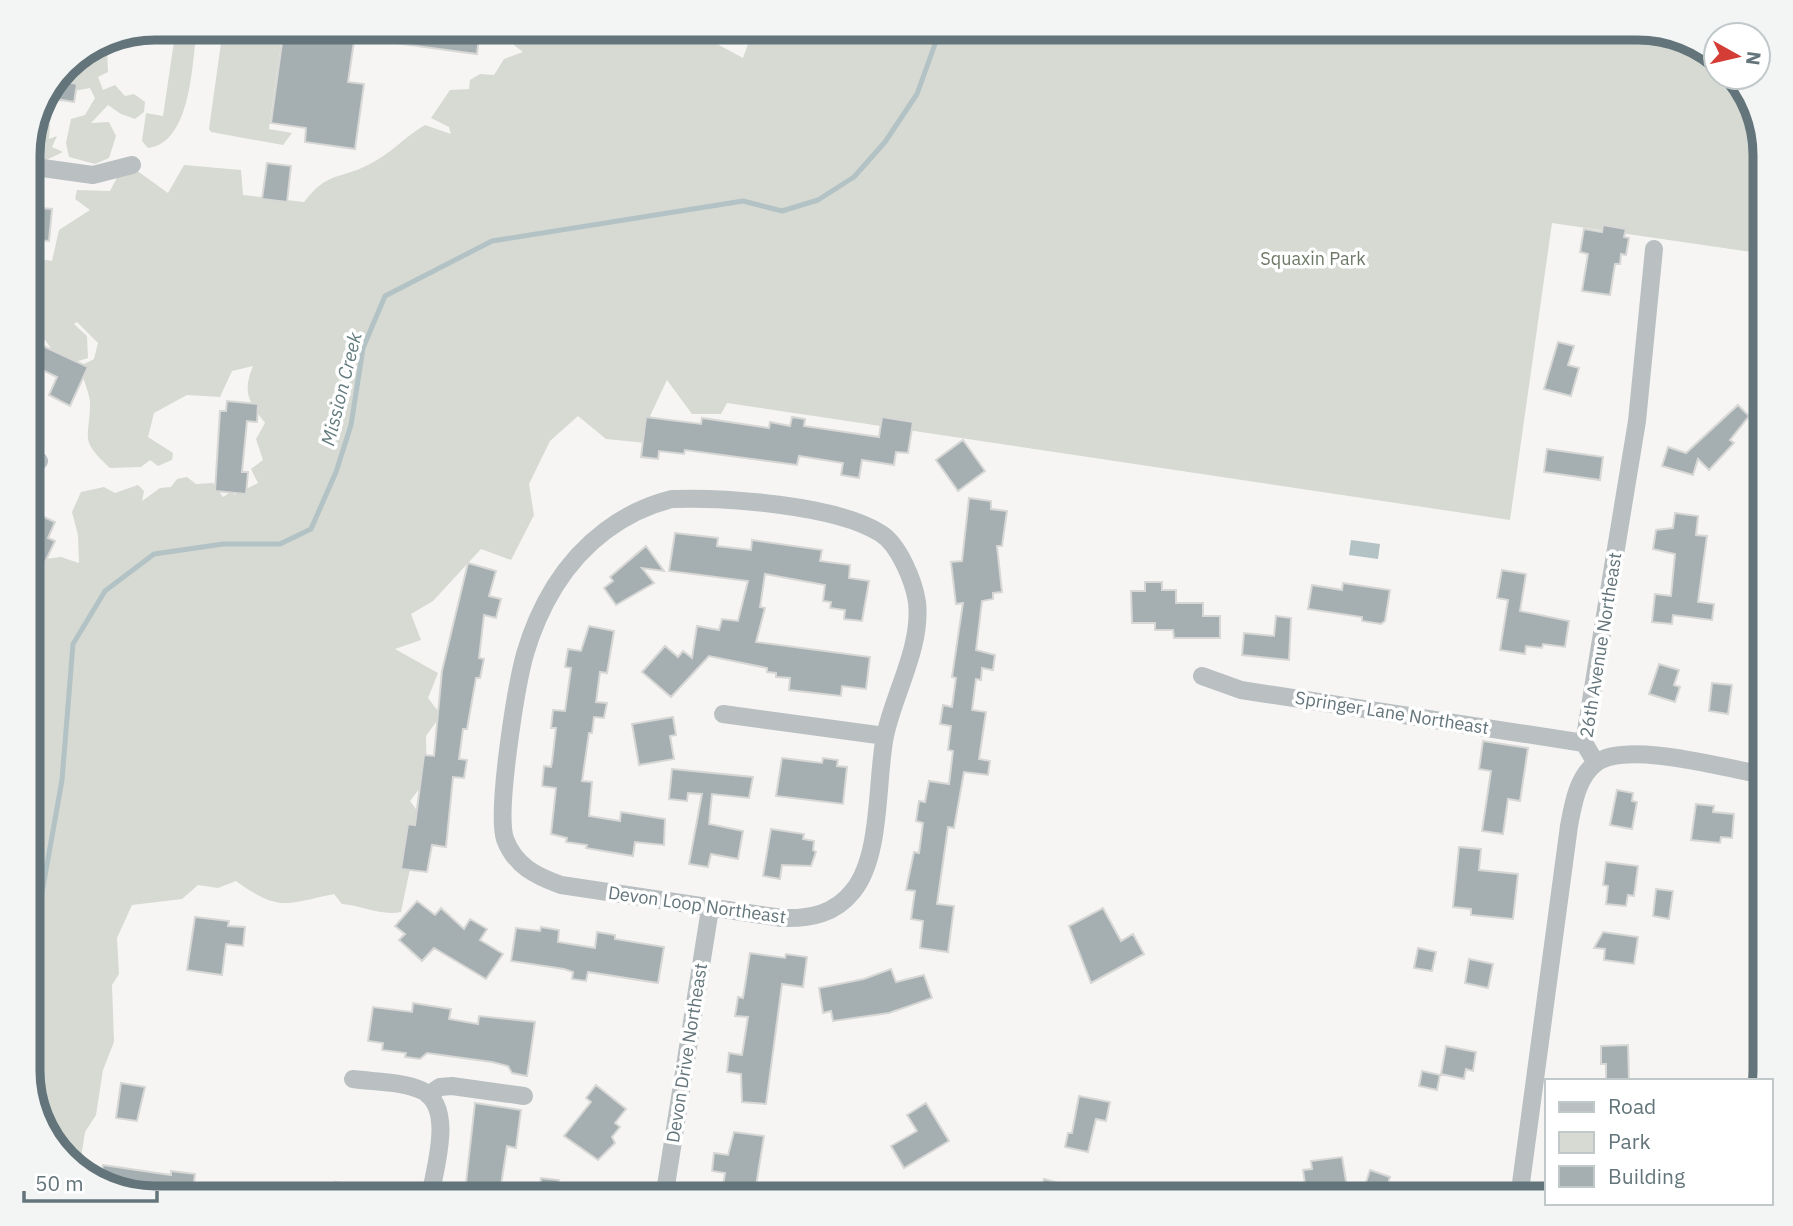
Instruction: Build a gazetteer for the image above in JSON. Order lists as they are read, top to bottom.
{
  "streets": {
    "street": [
      "26th Avenue Northeast",
      "Springer Lane Northeast",
      "Devon Loop Northeast",
      "Devon Drive Northeast"
    ]
  },
  "crossings": [
    ["26th Avenue Northeast", "Springer Lane Northeast"],
    ["Devon Loop Northeast", "Devon Drive Northeast"]
  ],
  "water": ["Mission Creek"],
  "parks": ["Squaxin Park"],
  "legend": ["Road", "Park", "Building"],
  "scale_bar": "50 m",
  "north": "right"
}
